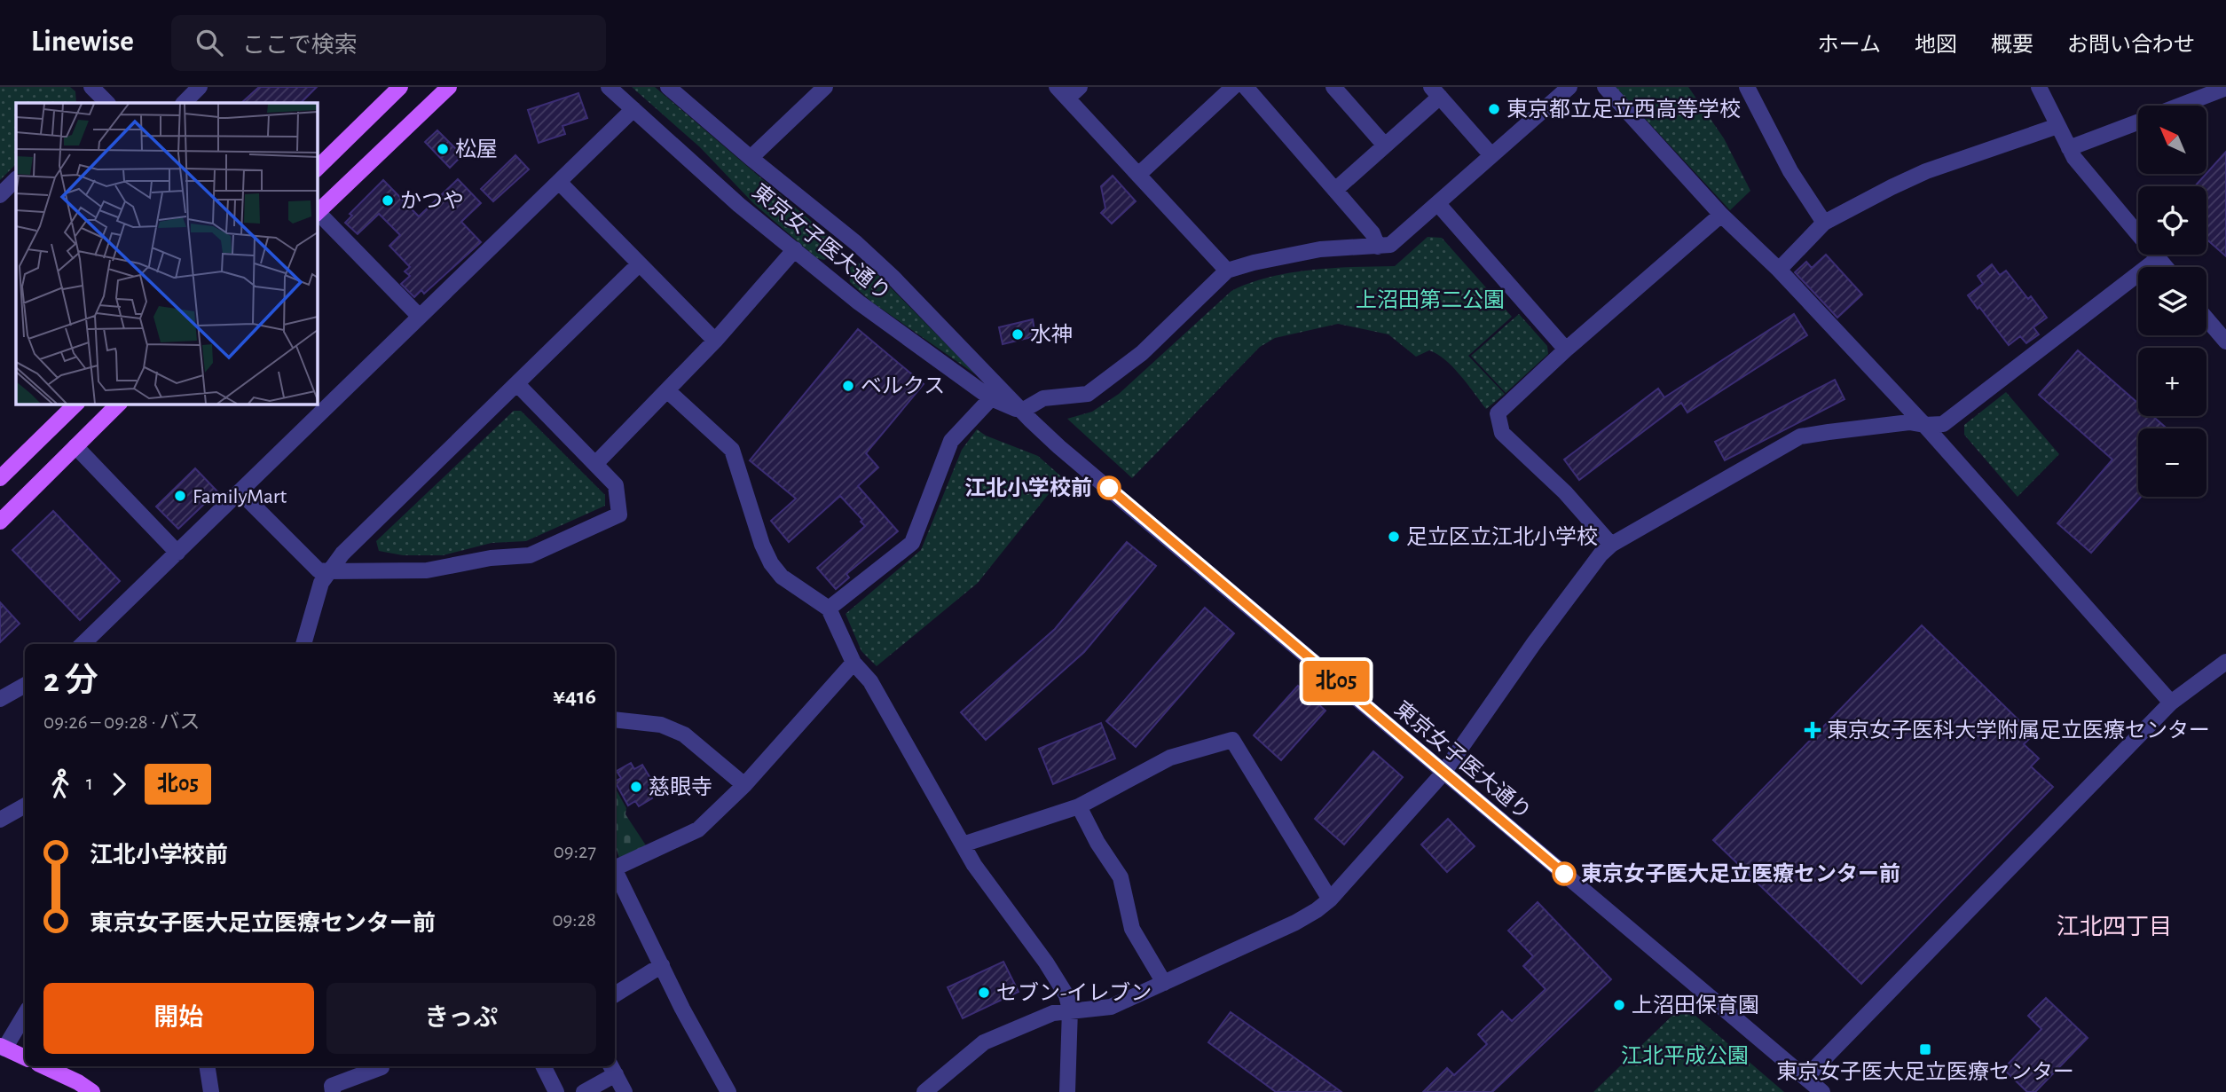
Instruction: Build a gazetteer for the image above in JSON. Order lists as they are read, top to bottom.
{
  "streets": {
    "street": ["東京女子医大通り"]
  },
  "districts": ["江北四丁目"],
  "parks": ["上沼田第二公園", "江北平成公園"],
  "places": {
    "other": [
      "東京都立足立西高等学校",
      "松屋",
      "かつや",
      "水神",
      "ベルクス",
      "江北小学校前",
      "FamilyMart",
      "足立区立江北小学校",
      "慈眼寺",
      "東京女子医大足立医療センター前",
      "セブン-イレブン",
      "上沼田保育園"
    ],
    "health": ["東京女子医科大学附属足立医療センター"],
    "transit": ["東京女子医大足立医療センター"]
  },
  "lines": ["bus line 北05"],
  "north": "top left",
  "page": {
    "header": "Linewise",
    "search": "ここで検索",
    "nav": [
      "ホーム",
      "地図",
      "概要",
      "お問い合わせ"
    ],
    "on_map": "北05",
    "map_buttons": ["+", "−"],
    "heading": ["2 分", "09:26 – 09:28 · バス", "¥416"],
    "legs": ["1", "北05"],
    "list": [
      {
        "name": "江北小学校前",
        "value": "09:27"
      },
      {
        "name": "東京女子医大足立医療センター前",
        "value": "09:28"
      }
    ],
    "buttons": ["開始", "きっぷ"]
  }
}
